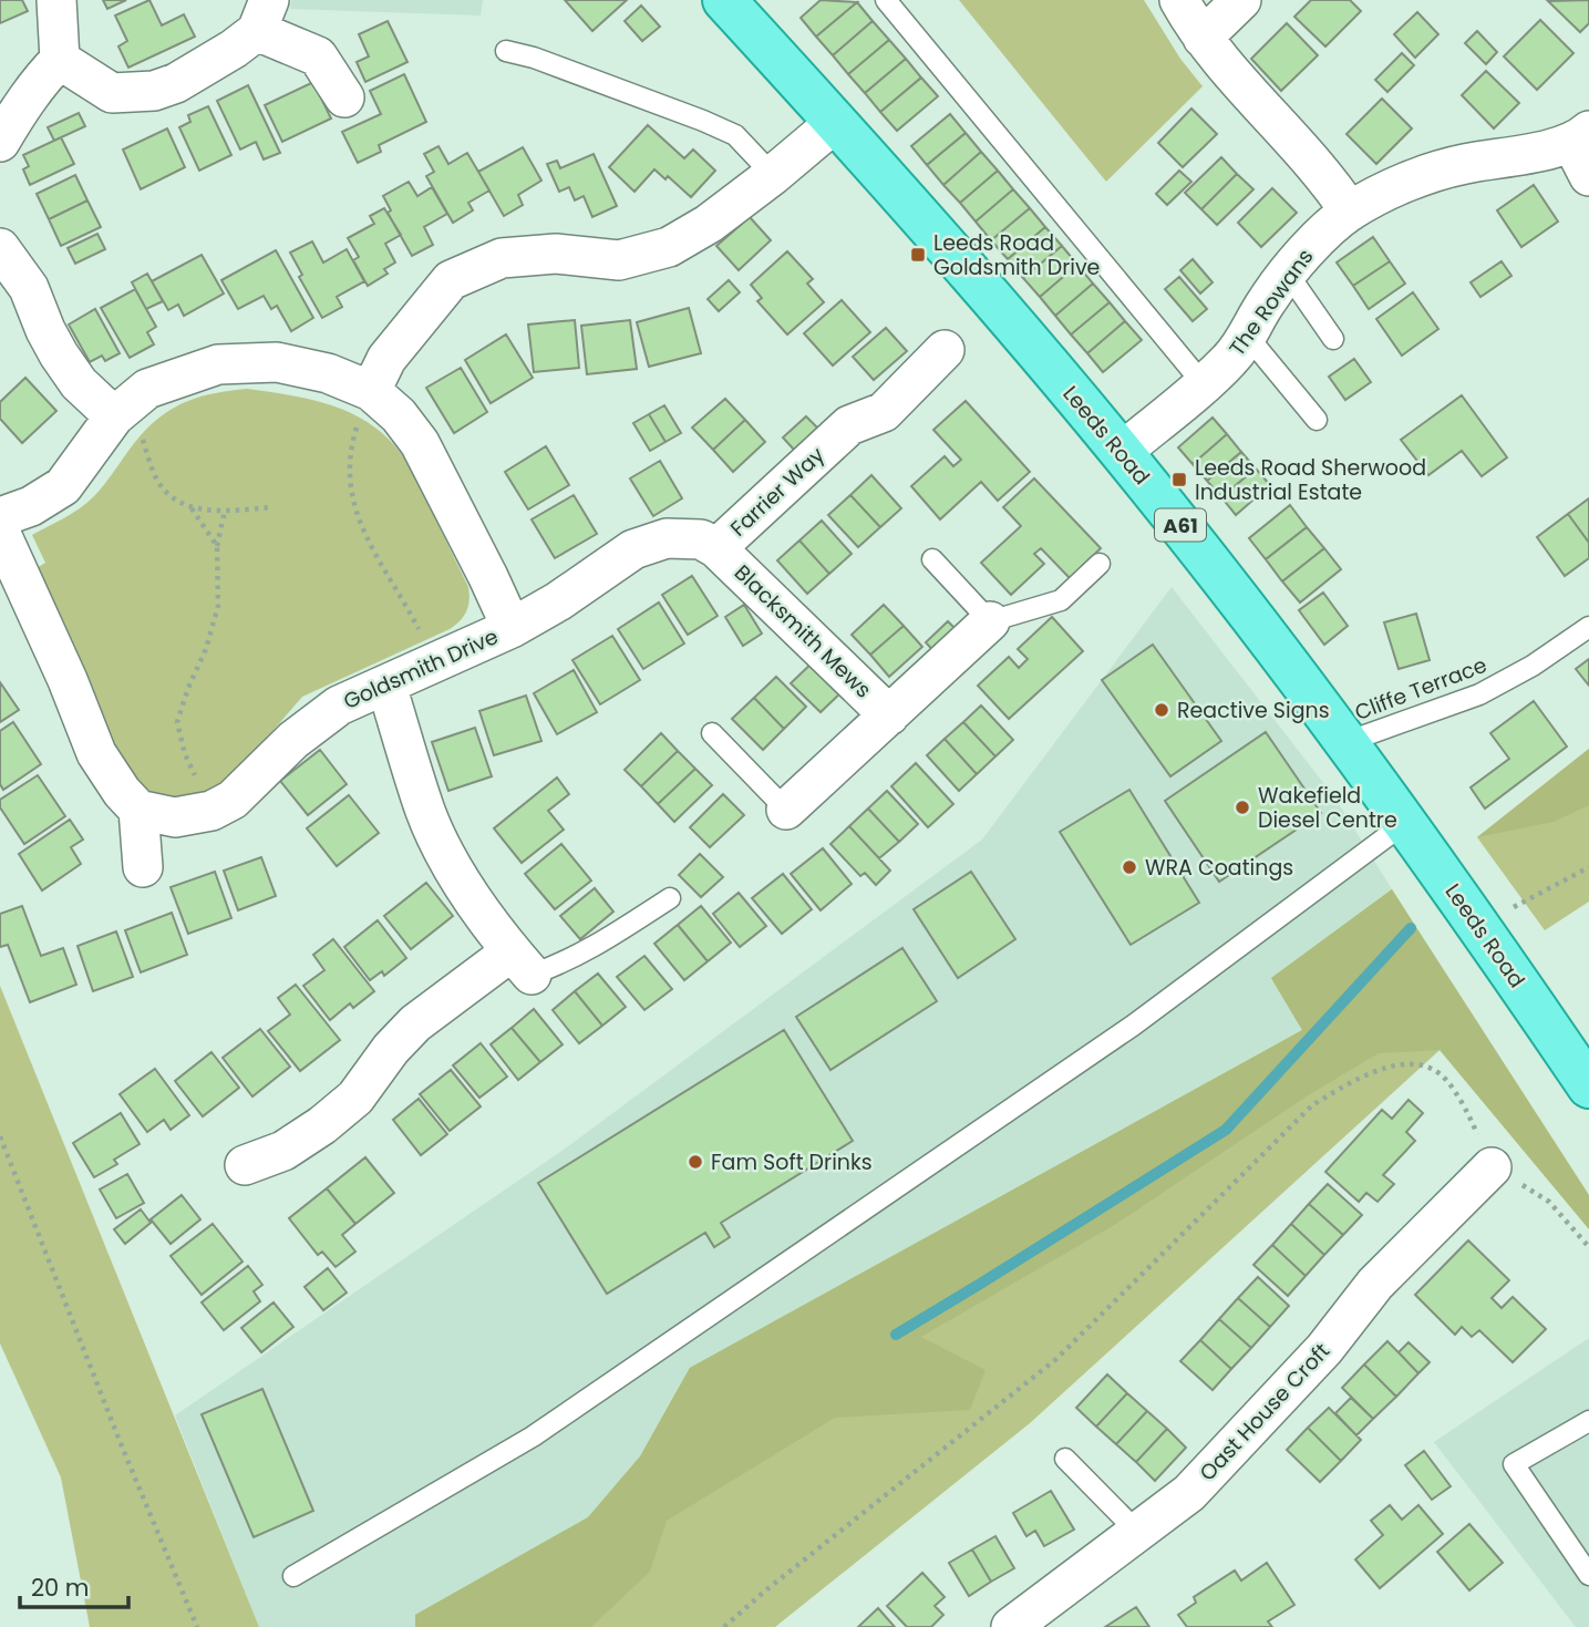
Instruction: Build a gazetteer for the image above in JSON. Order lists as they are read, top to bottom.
{
  "streets": {
    "main road": ["Leeds Road", "A61"],
    "street": [
      "The Rowans",
      "Farrier Way",
      "Blacksmith Mews",
      "Goldsmith Drive",
      "Oast House Croft"
    ],
    "lane": ["Cliffe Terrace"]
  },
  "crossings": [
    ["The Rowans", "Leeds Road"],
    ["Leeds Road", "Cliffe Terrace"],
    ["Farrier Way", "Blacksmith Mews"],
    ["Farrier Way", "Goldsmith Drive"]
  ],
  "places": {
    "transit": ["Leeds Road Goldsmith Drive", "Leeds Road Sherwood Industrial Estate"],
    "other": [
      "Reactive Signs",
      "Wakefield Diesel Centre",
      "WRA Coatings",
      "Fam Soft Drinks"
    ]
  },
  "scale_bar": "20 m"
}
